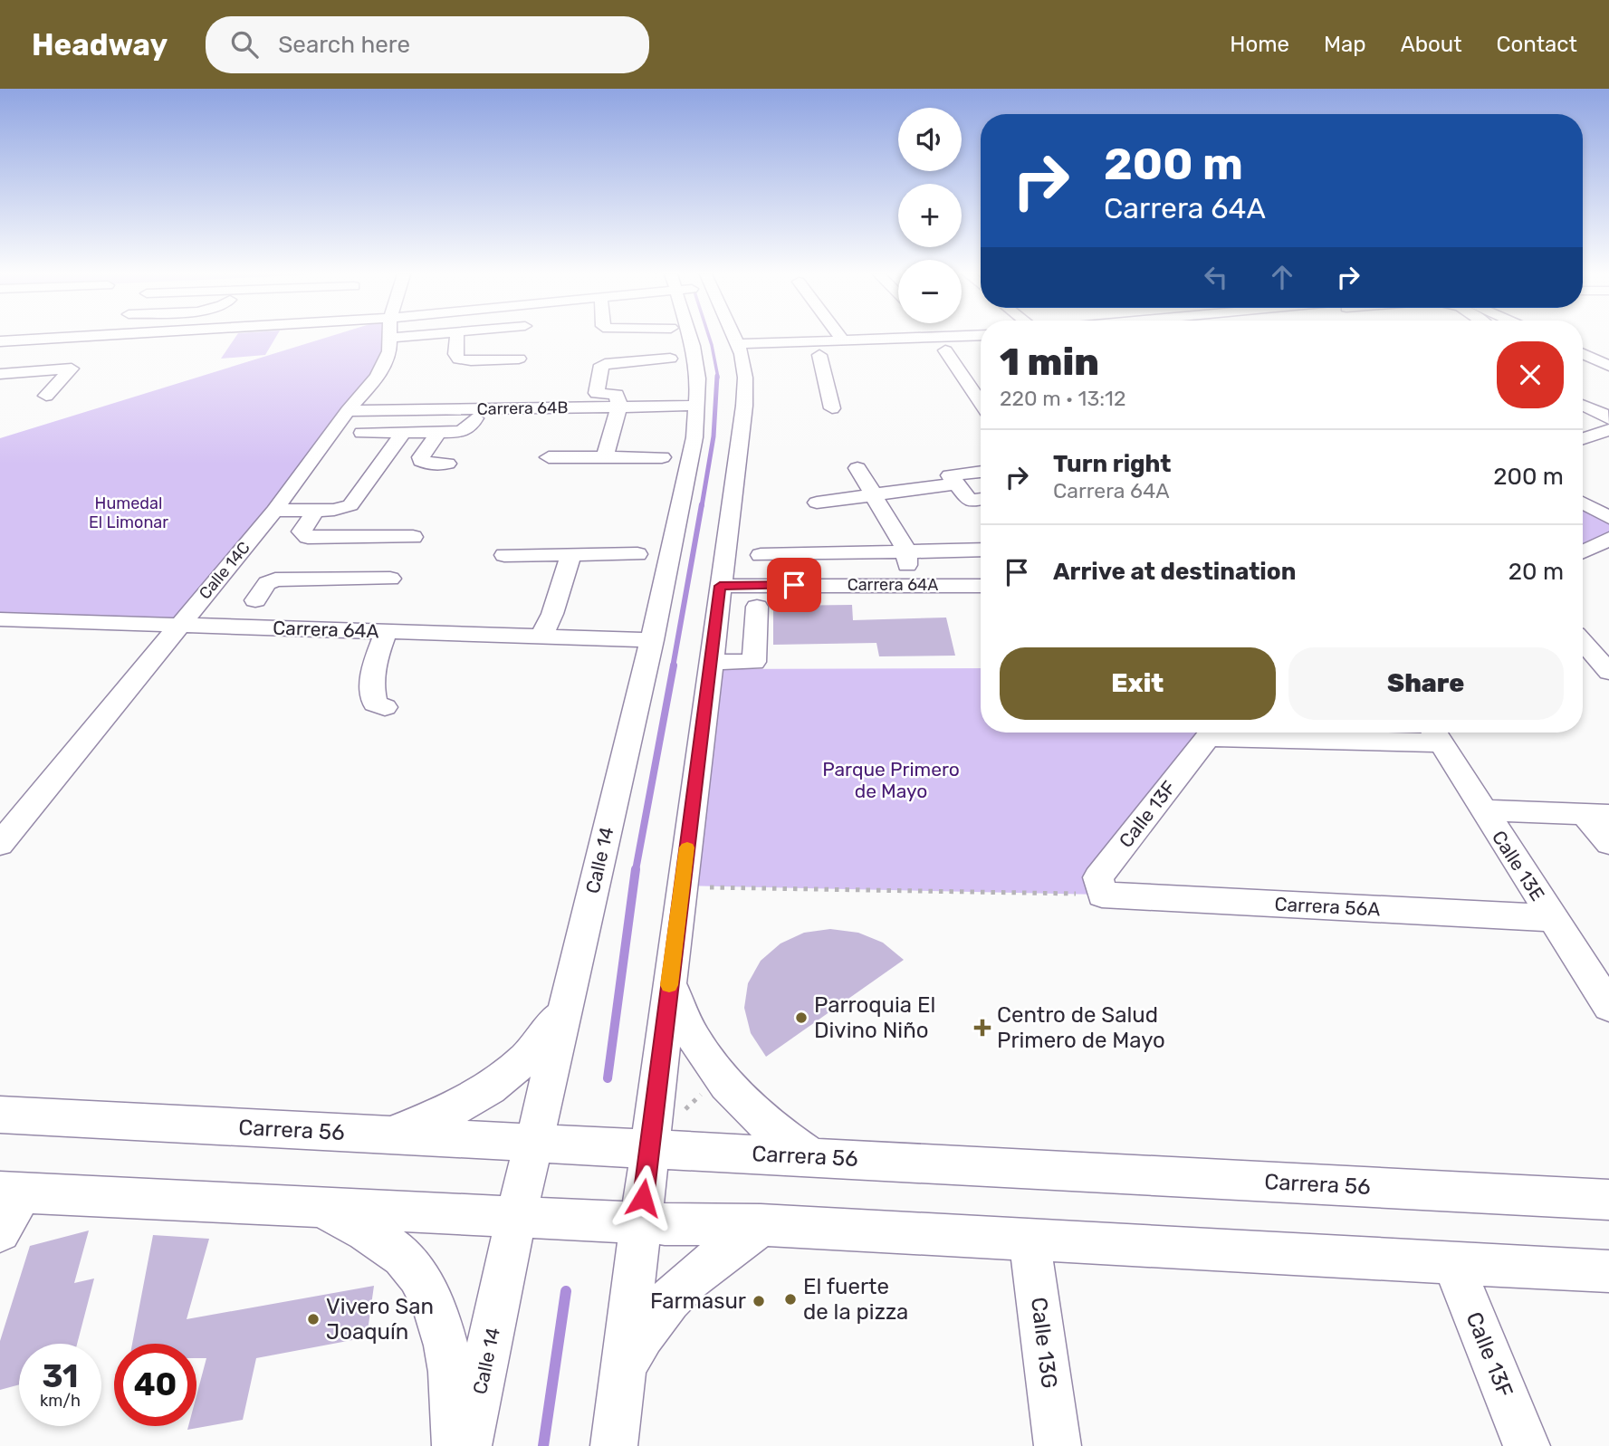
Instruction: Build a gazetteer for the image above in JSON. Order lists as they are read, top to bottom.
{
  "streets": {
    "street": [
      "Carrera 64B",
      "Calle 14C",
      "Carrera 64A",
      "Calle 13F",
      "Calle 14",
      "Calle 13E",
      "Carrera 56A",
      "Carrera 56",
      "Calle 13G"
    ]
  },
  "crossings": [
    ["Carrera 64B", "Calle 14C"],
    ["Carrera 64B", "Calle 14"],
    ["Calle 14C", "Carrera 64A"],
    ["Carrera 64A", "Calle 14"],
    ["Calle 13F", "Calle 13E"],
    ["Calle 13F", "Carrera 56A"],
    ["Calle 14", "Carrera 56"],
    ["Calle 13E", "Carrera 56A"]
  ],
  "parks": ["Humedal El Limonar", "Parque Primero de Mayo"],
  "places": {
    "other": [
      "Parroquia El Divino Niño",
      "El fuerte de la pizza",
      "Farmasur",
      "Vivero San Joaquín"
    ],
    "health": ["Centro de Salud Primero de Mayo"]
  },
  "page": {
    "header": "Headway",
    "search": "Search here",
    "nav": [
      "Home",
      "Map",
      "About",
      "Contact"
    ],
    "map_buttons": ["+", "−"],
    "turn": ["200 m", "Carrera 64A"],
    "heading": ["1 min", "220 m · 13:12"],
    "list": [
      {
        "name": "Turn right",
        "note": "Carrera 64A",
        "value": "200 m"
      },
      {
        "name": "Arrive at destination",
        "value": "20 m"
      }
    ],
    "buttons": ["Exit", "Share"],
    "speed": "31 km/h",
    "limit": "40"
  }
}
